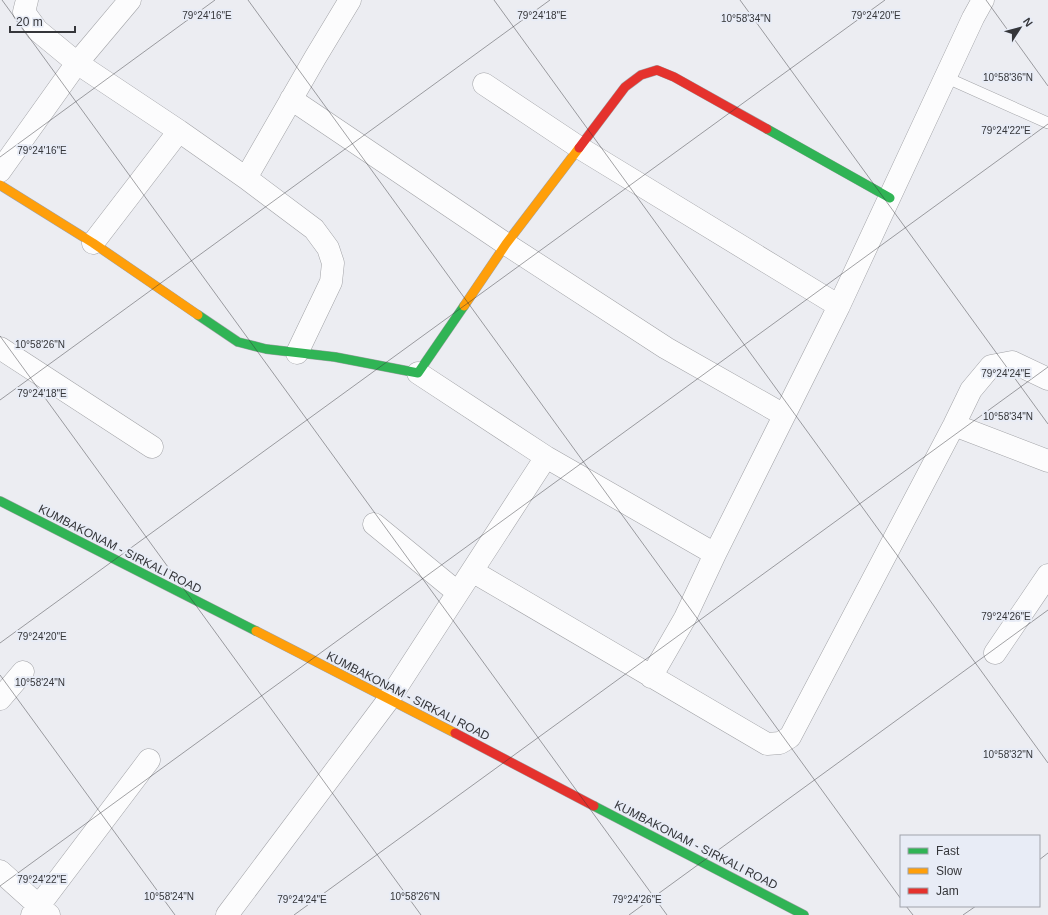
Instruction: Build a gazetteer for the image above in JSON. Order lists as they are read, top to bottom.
{
  "streets": {
    "main road": ["KUMBAKONAM - SIRKALI ROAD"]
  },
  "legend": ["Fast", "Slow", "Jam"],
  "scale_bar": "20 m",
  "north": "top right",
  "coordinates": [
    "79°24'16\"E",
    "79°24'18\"E",
    "79°24'20\"E",
    "10°58'34\"N",
    "10°58'36\"N",
    "79°24'22\"E",
    "10°58'26\"N",
    "79°24'24\"E",
    "79°24'26\"E",
    "10°58'24\"N",
    "10°58'32\"N"
  ]
}
